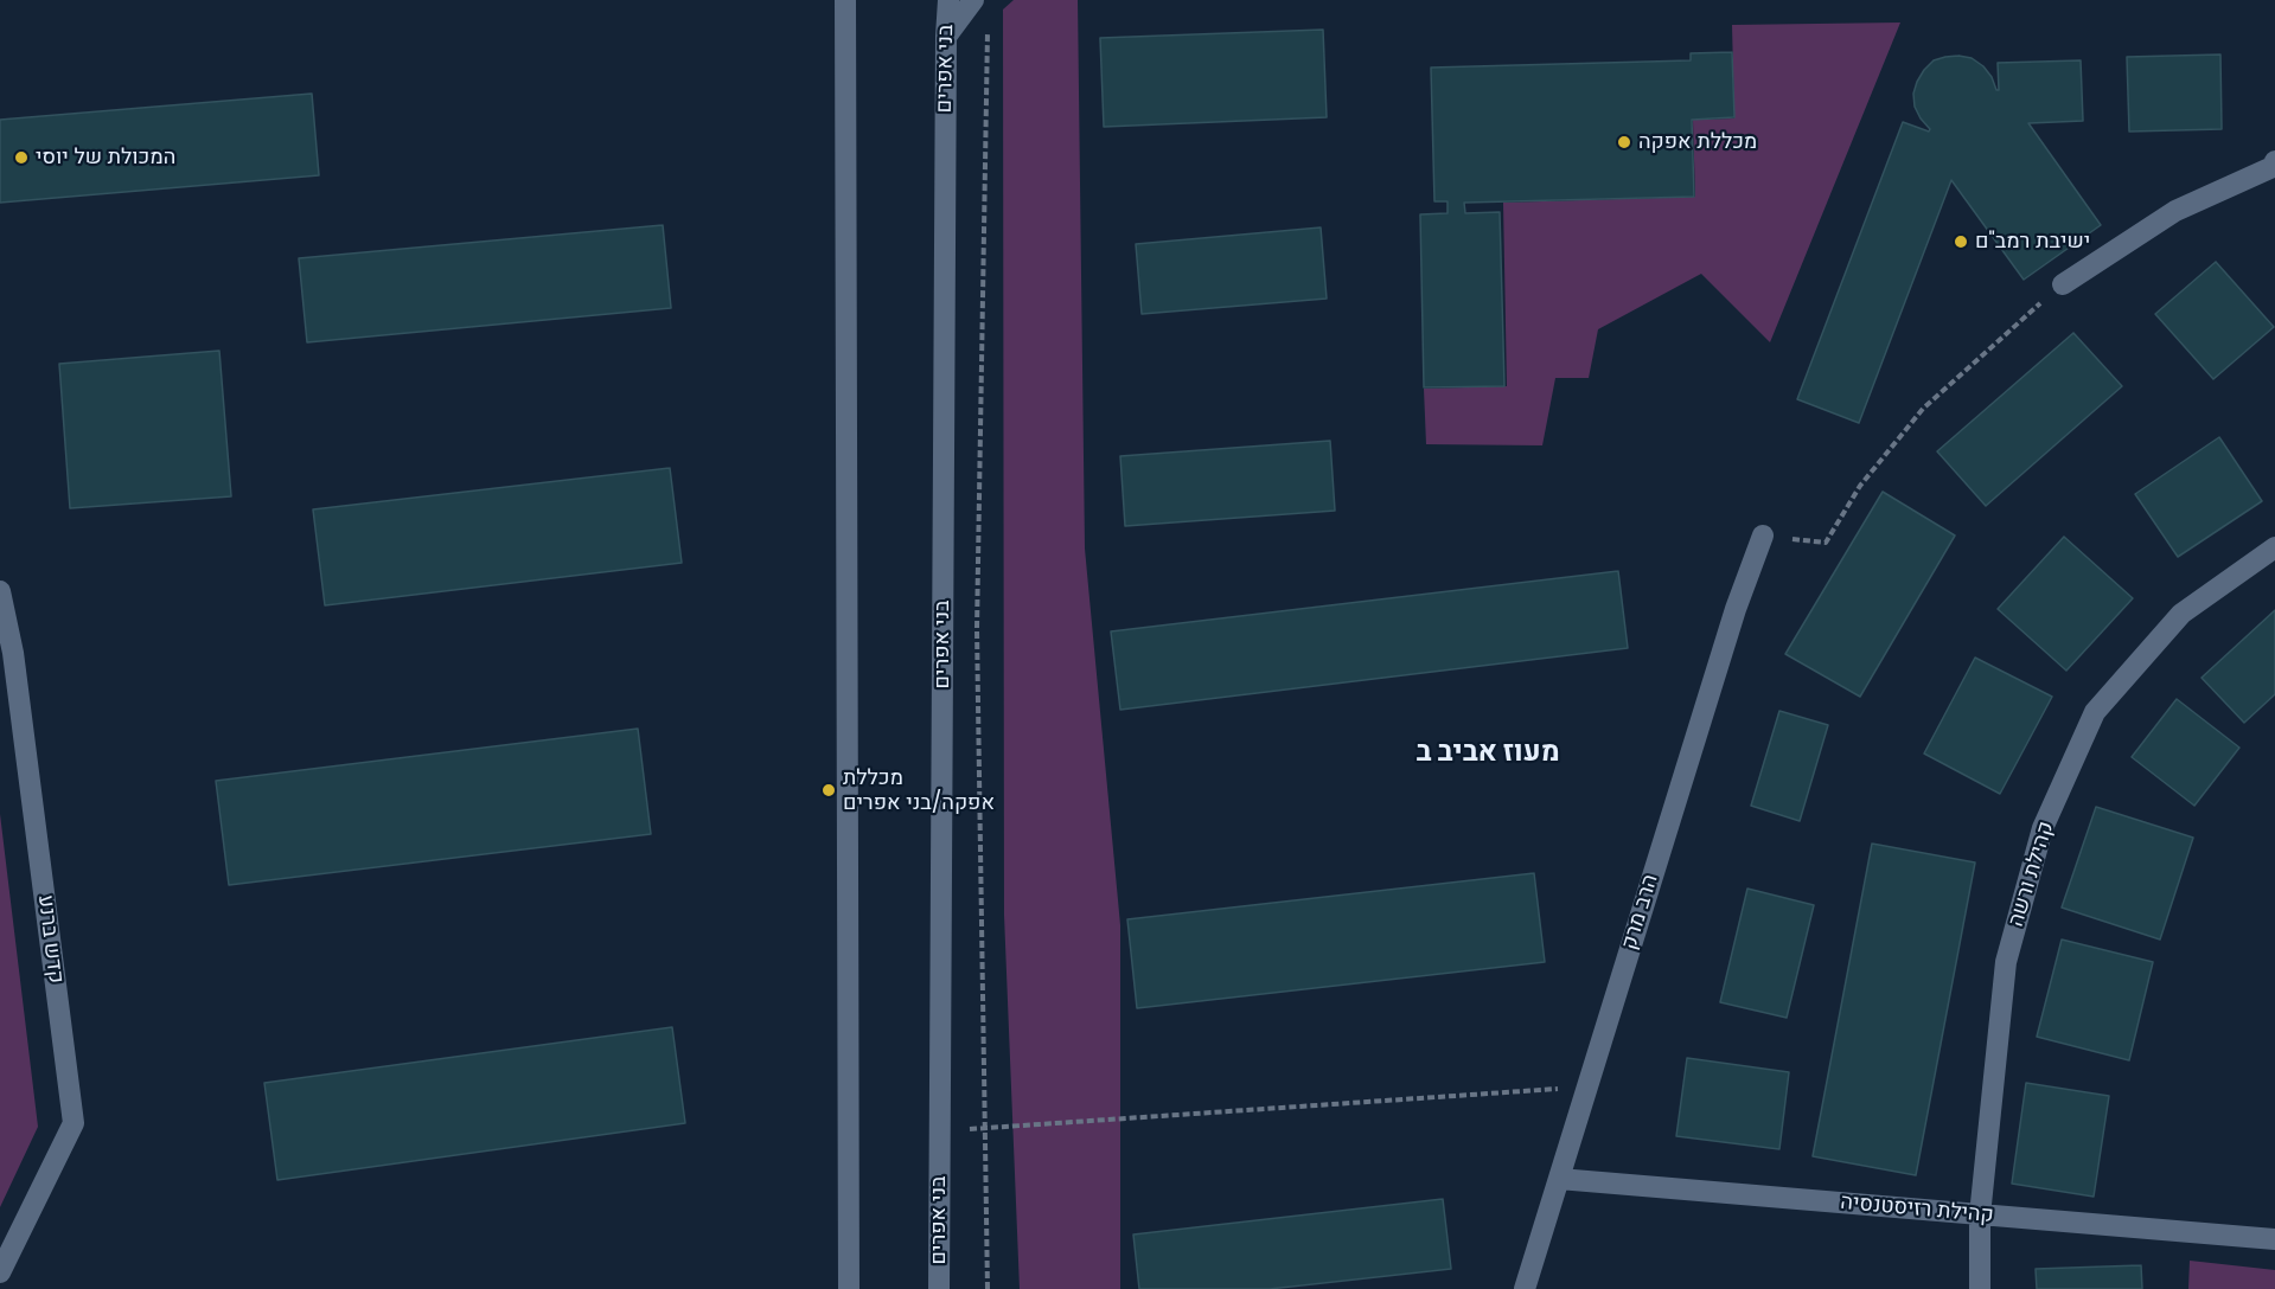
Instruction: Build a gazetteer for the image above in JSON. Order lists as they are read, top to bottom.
{
  "streets": {
    "street": [
      "בני אפרים",
      "קהילת ורשה",
      "הרב מרק",
      "קדש ברנע",
      "קהילת רזיסטנסיה"
    ]
  },
  "crossings": [
    ["קהילת ורשה", "קהילת רזיסטנסיה"],
    ["הרב מרק", "קהילת רזיסטנסיה"]
  ],
  "districts": ["מעוז אביב ב"],
  "places": [
    "מכללת אפקה",
    "המכולת של יוסי",
    "ישיבת רמב\"ם",
    "מכללת אפקה/בני אפרים"
  ]
}
